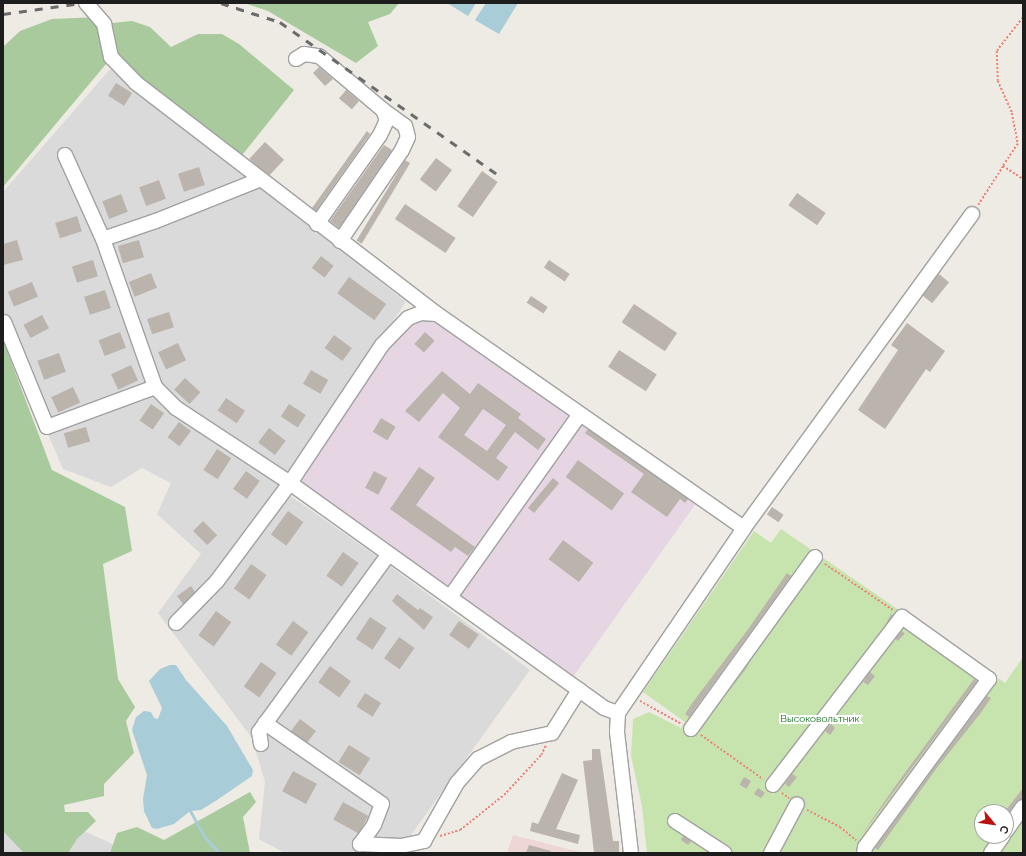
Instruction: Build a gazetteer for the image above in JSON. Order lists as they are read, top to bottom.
{
  "parks": ["Высоковольтник"],
  "north": "bottom right"
}
